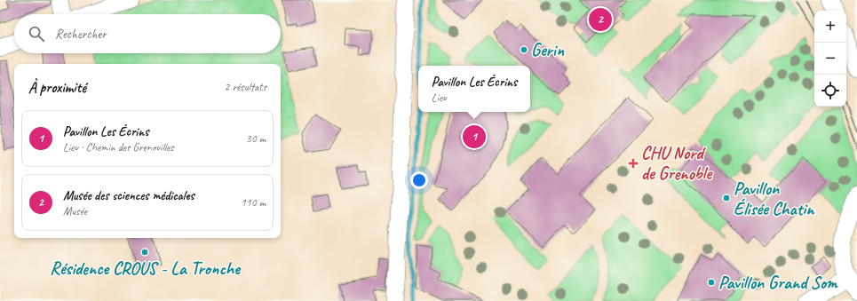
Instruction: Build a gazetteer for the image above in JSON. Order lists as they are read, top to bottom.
{
  "places": {
    "other": [
      "Gerin",
      "Pavillon Élisée Chatin",
      "Résidence CROUS - La Tronche",
      "Pavillon Grand Som"
    ],
    "health": ["CHU Nord de Grenoble"]
  },
  "page": {
    "pins": ["2", "1"],
    "map_buttons": ["+", "−"],
    "search": "Rechercher",
    "heading": ["À proximité", "2 résultats"],
    "popup": ["Pavillon Les Écrins", "Lieu"],
    "list": [
      {
        "mark": "1",
        "name": "Pavillon Les Écrins",
        "note": "Lieu · Chemin des Grenouilles",
        "value": "30 m"
      },
      {
        "mark": "2",
        "name": "Musée des sciences médicales",
        "note": "Musée",
        "value": "110 m"
      }
    ]
  }
}
